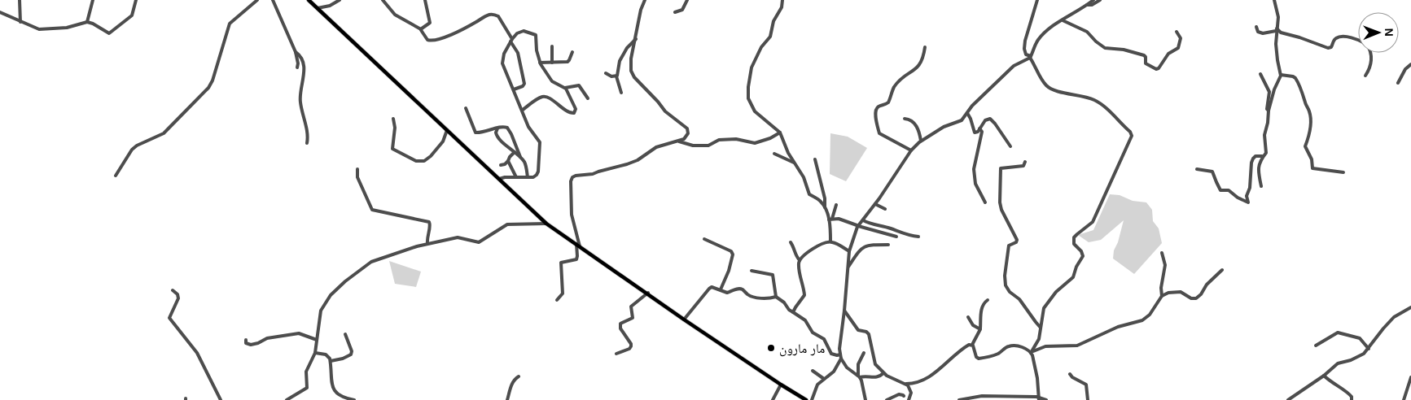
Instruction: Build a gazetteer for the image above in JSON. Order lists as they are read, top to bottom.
{
  "places": ["مار مارون"],
  "north": "right"
}
